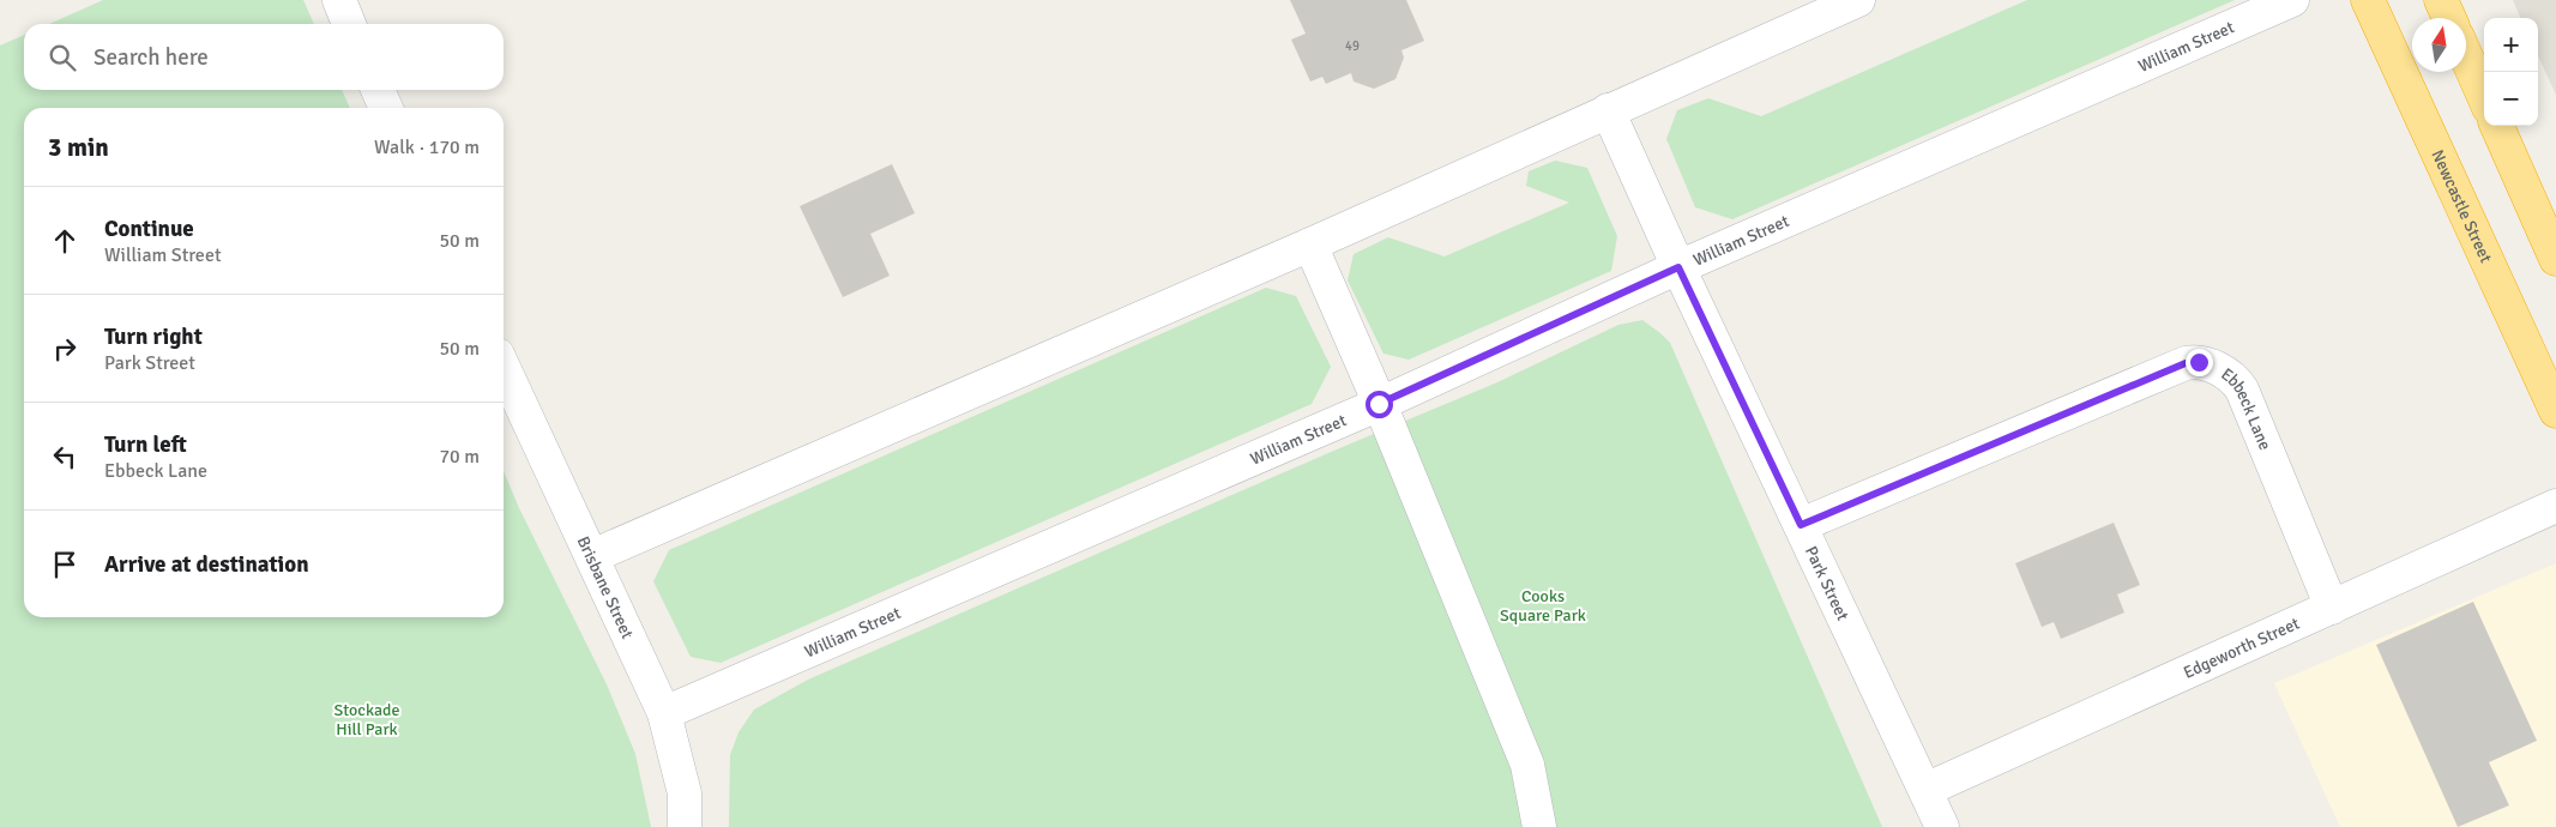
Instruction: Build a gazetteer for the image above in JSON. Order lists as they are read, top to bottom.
{
  "streets": {
    "highway": ["Newcastle Street"],
    "street": [
      "William Street",
      "Ebbeck Lane",
      "Park Street",
      "Brisbane Street",
      "Edgeworth Street"
    ]
  },
  "crossings": [
    ["William Street", "Park Street"],
    ["William Street", "Brisbane Street"],
    ["Ebbeck Lane", "Park Street"],
    ["Ebbeck Lane", "Edgeworth Street"],
    ["Park Street", "Edgeworth Street"]
  ],
  "parks": ["Cooks Square Park", "Stockade Hill Park"],
  "house_numbers": ["49"],
  "north": "top",
  "page": {
    "map_buttons": ["+", "−"],
    "search": "Search here",
    "heading": ["3 min", "Walk · 170 m"],
    "list": [
      ["Continue", "William Street", "50 m"],
      ["Turn right", "Park Street", "50 m"],
      ["Turn left", "Ebbeck Lane", "70 m"],
      "Arrive at destination"
    ]
  }
}
